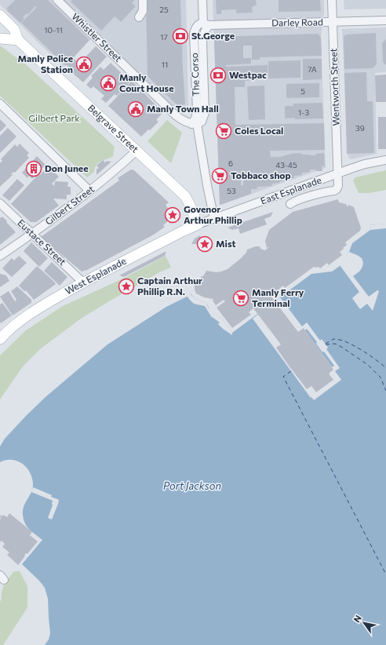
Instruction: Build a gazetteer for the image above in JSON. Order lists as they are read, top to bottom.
{
  "streets": {
    "main road": ["Belgrave Street", "West Esplanade"],
    "street": [
      "Darley Road",
      "Whistler Street",
      "The Corso",
      "Wentworth Street",
      "East Esplanade",
      "Gilbert Street",
      "Eustace Street"
    ]
  },
  "crossings": [
    ["Darley Road", "The Corso"],
    ["Darley Road", "Wentworth Street"],
    ["Whistler Street", "The Corso"],
    ["Wentworth Street", "East Esplanade"],
    ["Belgrave Street", "East Esplanade"],
    ["Belgrave Street", "Gilbert Street"],
    ["Belgrave Street", "West Esplanade"],
    ["East Esplanade", "West Esplanade"],
    ["Gilbert Street", "Eustace Street"],
    ["Eustace Street", "West Esplanade"]
  ],
  "water": ["Port Jackson"],
  "parks": ["Gilbert Park"],
  "places": {
    "bank": ["St.George", "Westpac"],
    "public building": ["Manly Police Station", "Manly Court House", "Manly Town Hall"],
    "supermarket": ["Coles Local", "Tobbaco shop", "Manly Ferry Terminal"],
    "building": ["Don Junee"],
    "place": ["Govenor Arthur Phillip", "Mist", "Captain Arthur Phillip R.N."]
  },
  "house_numbers": [
    "25",
    "10-11",
    "17",
    "11",
    "7A",
    "5",
    "1-3",
    "39",
    "6",
    "43-45",
    "53"
  ],
  "north": "top left"
}
